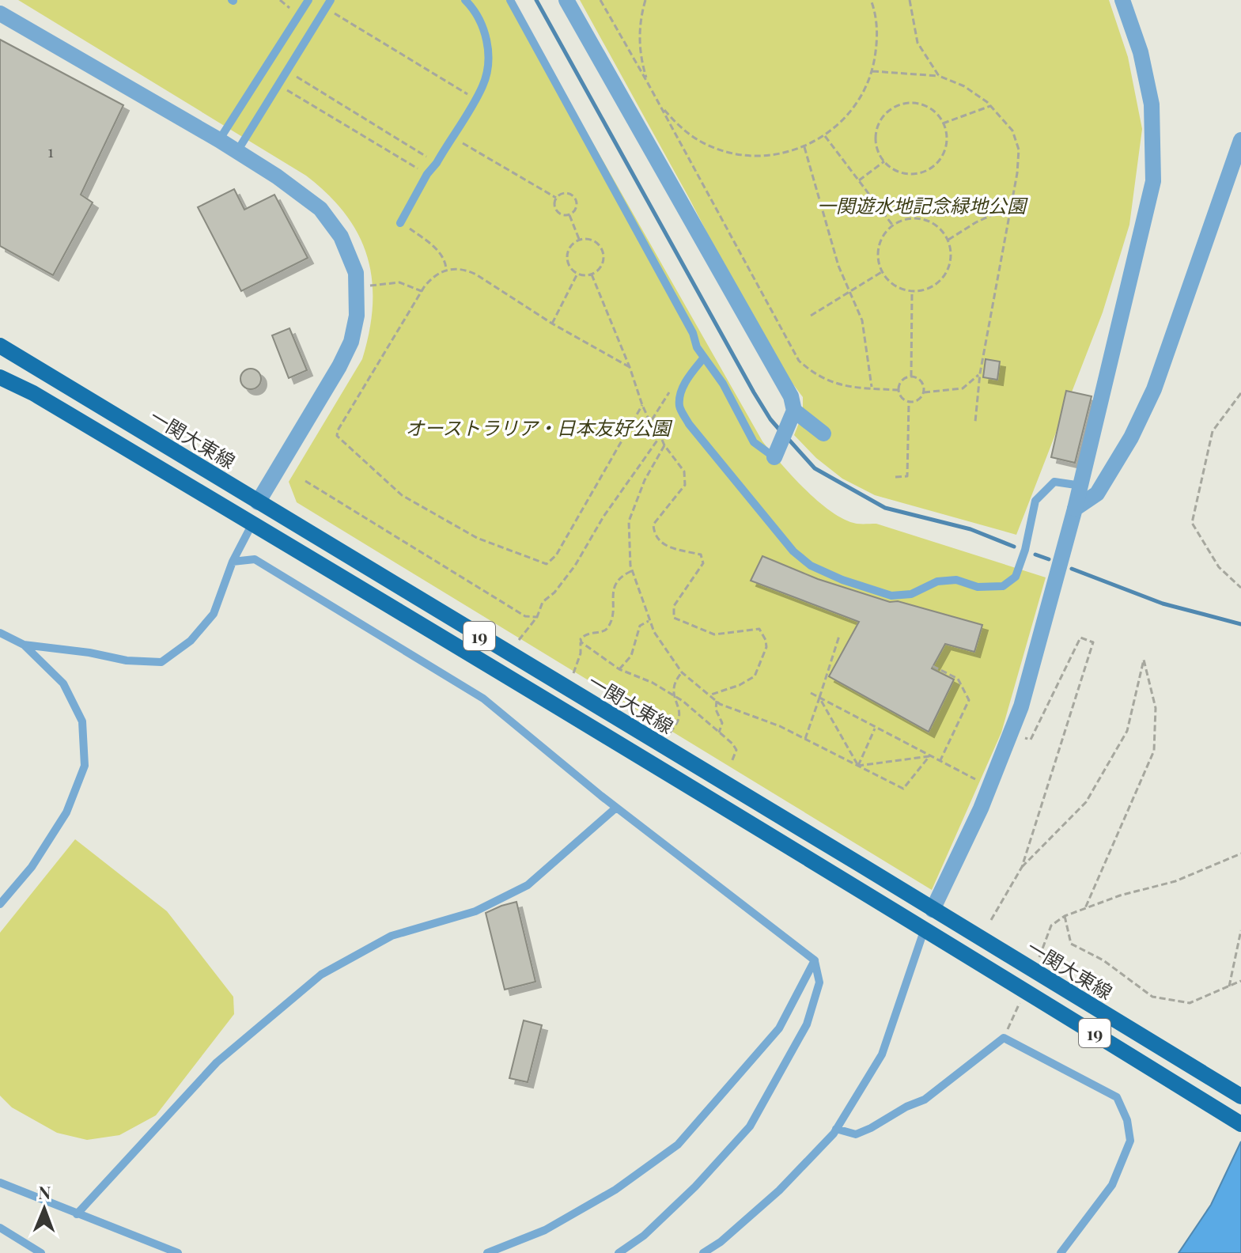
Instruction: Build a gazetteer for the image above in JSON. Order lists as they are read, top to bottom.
{
  "streets": {
    "main road": ["一関大東線", "19"]
  },
  "parks": ["一関遊水地記念緑地公園", "オーストラリア・日本友好公園"],
  "house_numbers": ["1"],
  "north": "top"
}
